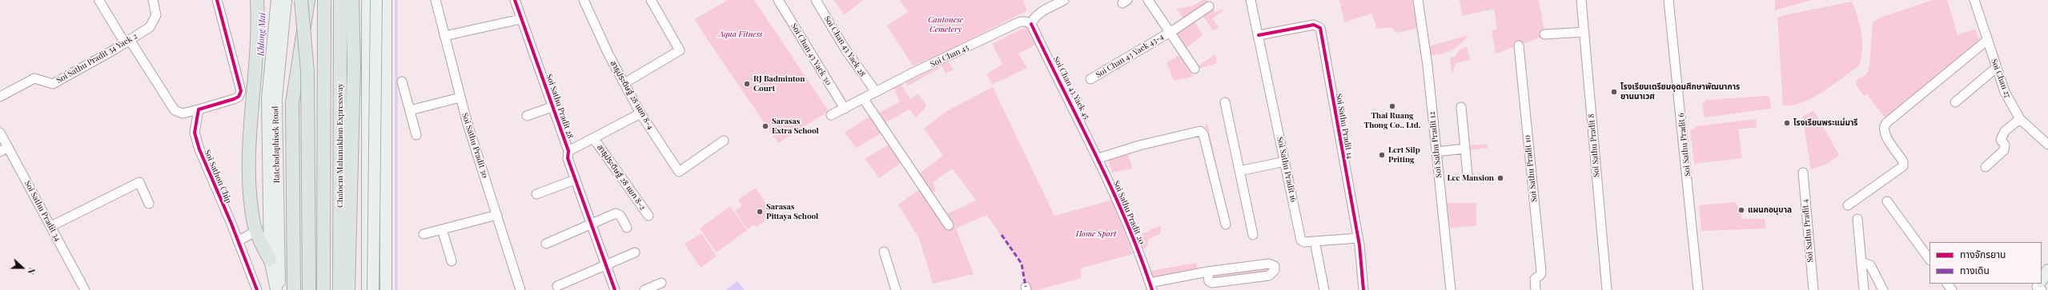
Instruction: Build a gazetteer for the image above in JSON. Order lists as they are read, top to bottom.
{
  "streets": {
    "highway": ["Chaloem Mahanakhon Expressway"],
    "main road": ["Ratchadaphisek Road"],
    "street": [
      "Soi Chan 43 Yaek 28",
      "Soi Chan 43 Yaek 30",
      "Soi Chan 43",
      "Soi Chan 43 Yaek 43-4",
      "Soi Sathu Pradit 34 Yaek 2",
      "Soi Chan 27",
      "Soi Chan 43 Yaek 45",
      "สาธุประดิษฐ์ 28 แยก 8-4",
      "Soi Sathu Pradit 28",
      "Soi Sathu Pradit 14",
      "Soi Sathu Pradit 12",
      "Soi Sathu Pradit 6",
      "Soi Sathu Pradit 30",
      "Soi Sathu Pradit 8",
      "Soi Sathu Pradit 10",
      "Soi Sathu Pradit 16",
      "Soi Sathon Chip",
      "สาธุประดิษฐ์ 28 แยก 8-2",
      "Soi Sathu Pradit 34",
      "Soi Sathu Pradit 20",
      "Soi Sathu Pradit 4"
    ]
  },
  "crossings": [
    ["Soi Chan 43 Yaek 28", "Soi Chan 43"],
    ["Soi Chan 43 Yaek 30", "Soi Chan 43"],
    ["Soi Chan 43", "Soi Chan 43 Yaek 45"],
    ["Soi Chan 43 Yaek 45", "Soi Sathu Pradit 20"],
    ["Soi Sathu Pradit 14", "Soi Sathu Pradit 16"]
  ],
  "water": ["Khlong Mai"],
  "parks": ["Cantonese Cemetery", "Aqua Fitness", "Home Sport"],
  "places": [
    "RJ Badminton Court",
    "โรงเรียนเตรียมอุดมศึกษาพัฒนาการ ยานนาเวศ",
    "Thai Ruang Thong Co., Ltd.",
    "โรงเรียนพระแม่มารี",
    "Sarasas Extra School",
    "Lert Silp Priting",
    "Lee Mansion",
    "แผนกอนุบาล",
    "Sarasas Pittaya School"
  ],
  "legend": ["ทางจักรยาน", "ทางเดิน"],
  "north": "right"
}
